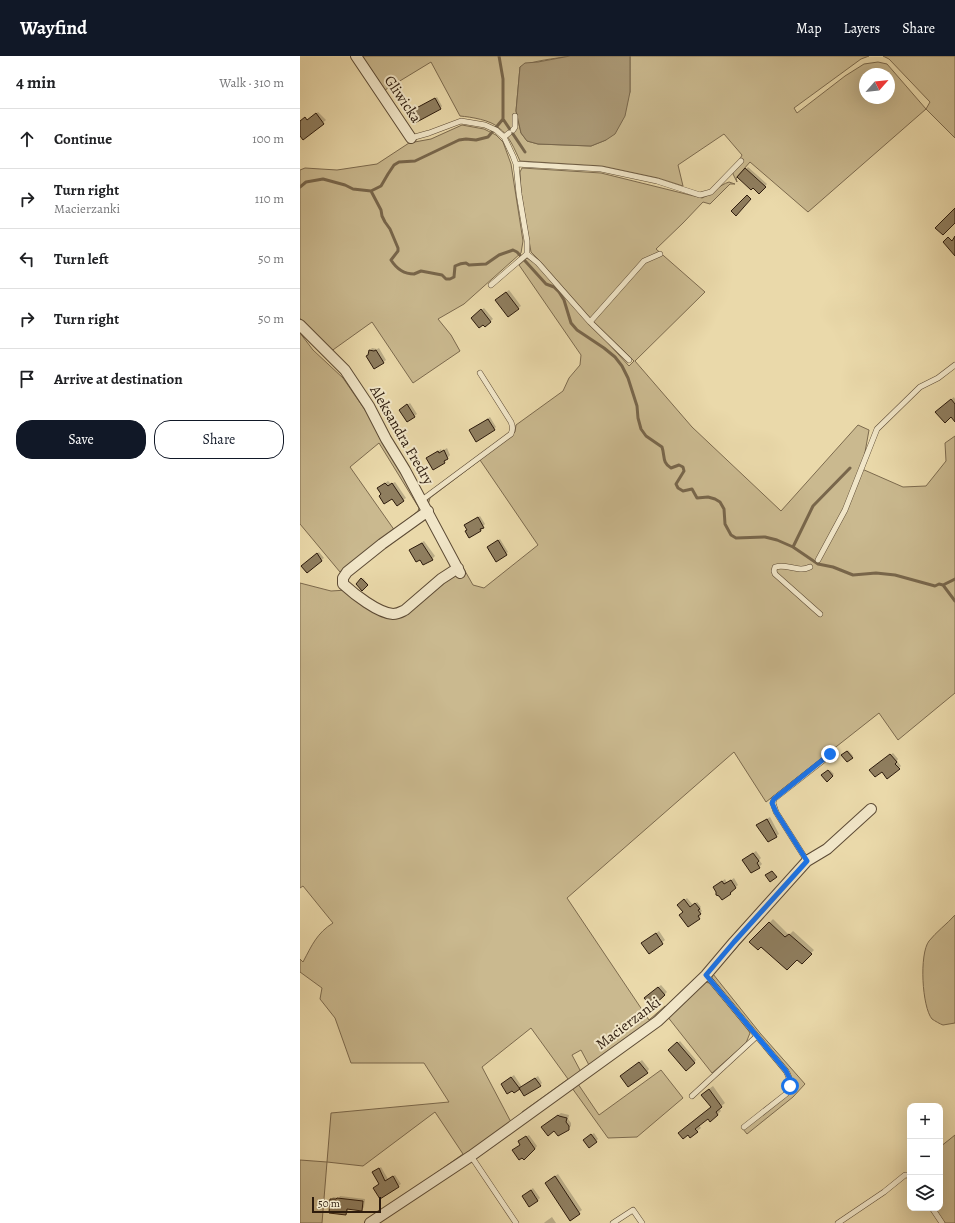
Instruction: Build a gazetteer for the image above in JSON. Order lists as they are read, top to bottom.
{
  "streets": {
    "street": ["Gliwicka", "Aleksandra Fredry", "Macierzanki"]
  },
  "scale_bar": "50 m",
  "north": "top right",
  "page": {
    "header": "Wayfind",
    "nav": ["Map", "Layers", "Share"],
    "heading": ["4 min", "Walk · 310 m"],
    "list": [
      ["Continue", "100 m"],
      ["Turn right", "Macierzanki", "110 m"],
      ["Turn left", "50 m"],
      ["Turn right", "50 m"],
      "Arrive at destination"
    ],
    "buttons": ["Save", "Share"],
    "map_buttons": ["+", "−"],
    "scale": "50 m"
  }
}
